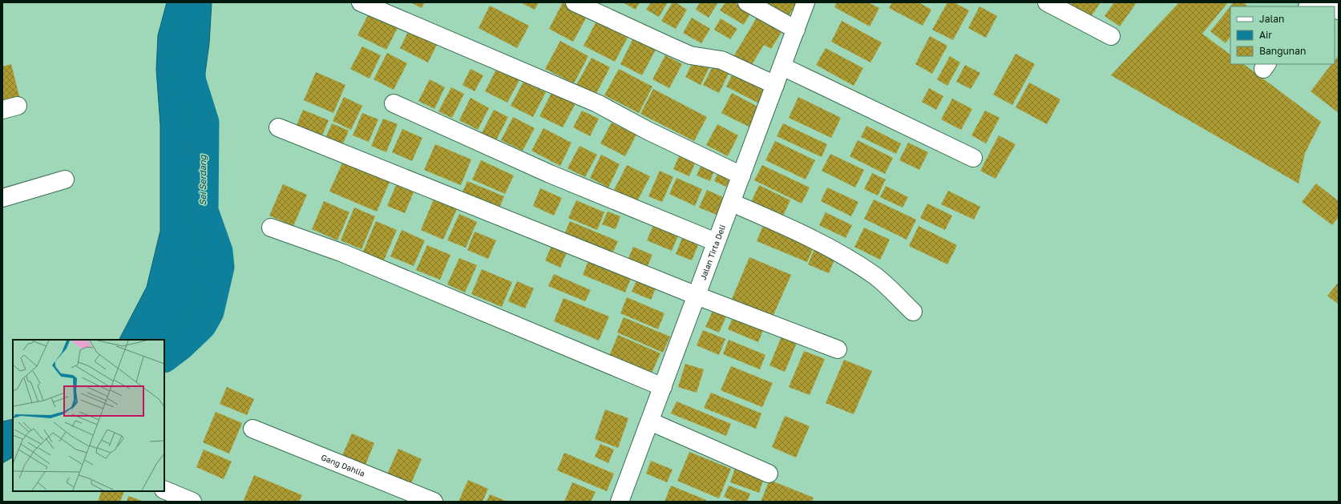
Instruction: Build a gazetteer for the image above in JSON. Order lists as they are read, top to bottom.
{
  "streets": {
    "street": ["Jalan Tirta Deli", "Gang Dahlia"]
  },
  "water": ["Sei Serdang"],
  "legend": ["Jalan", "Air", "Bangunan"]
}
